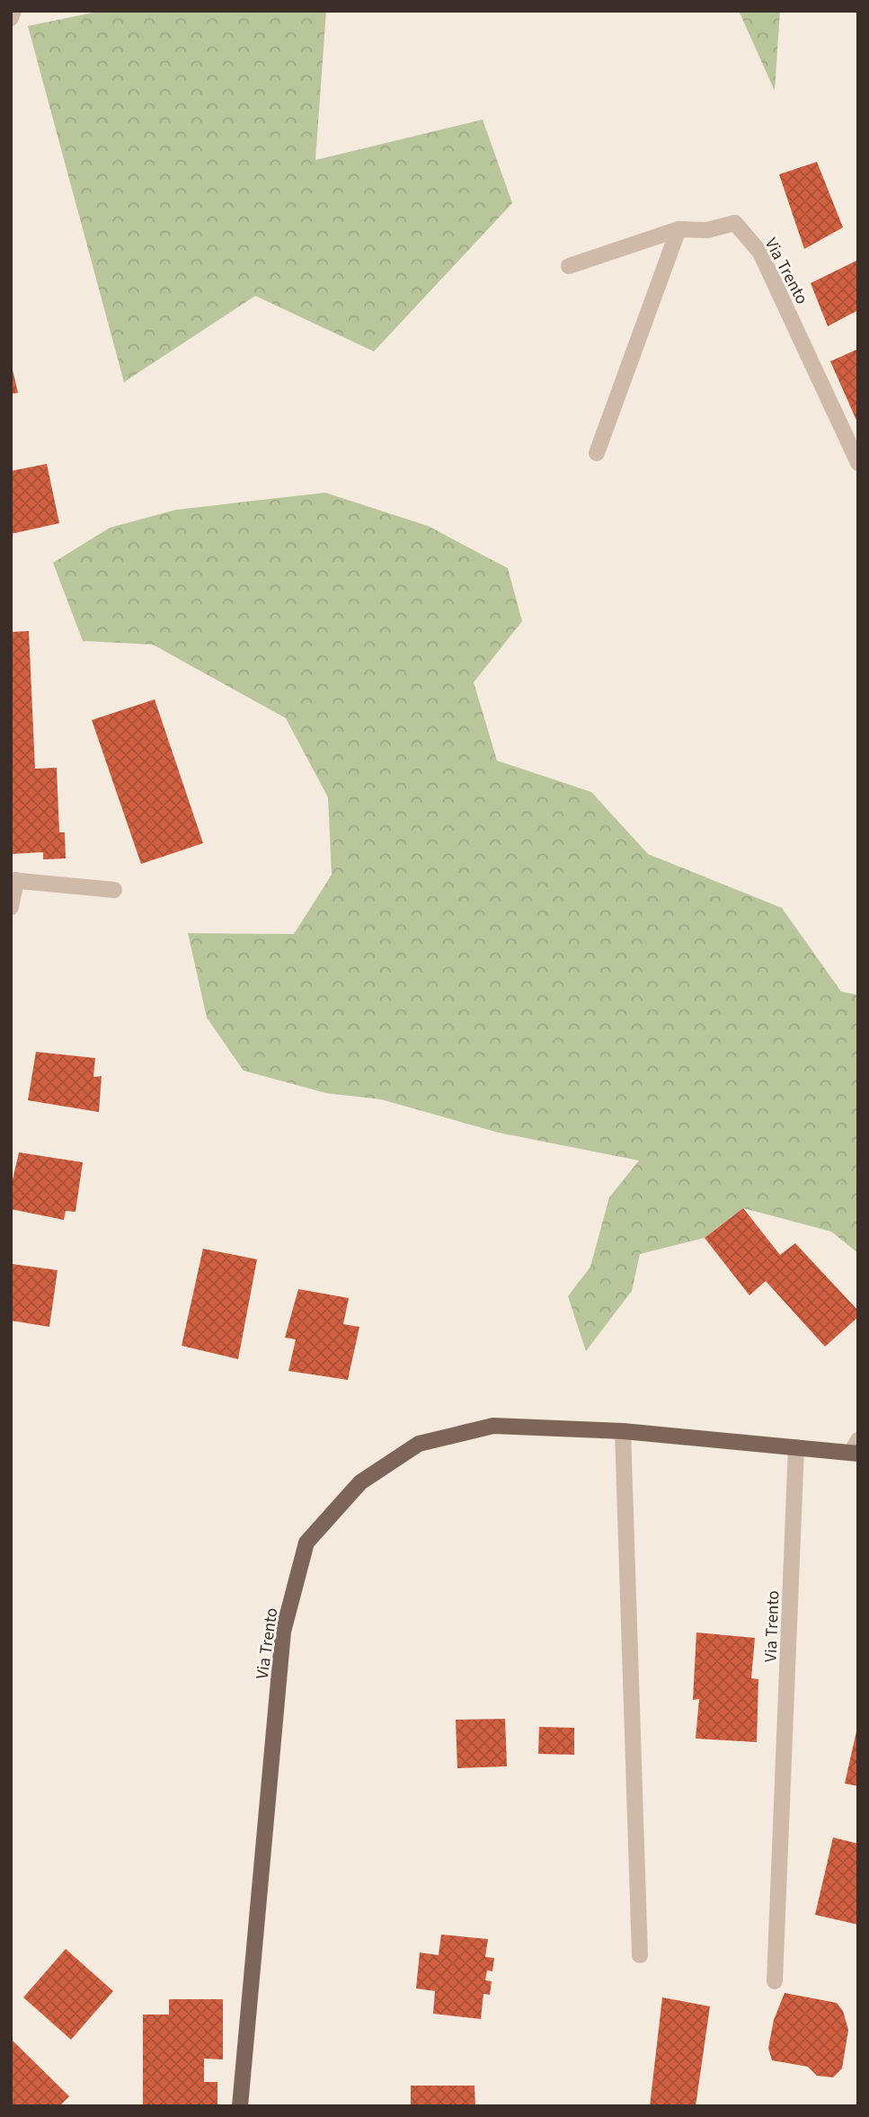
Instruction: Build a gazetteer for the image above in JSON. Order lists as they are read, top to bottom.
{
  "streets": {
    "main road": ["Via Trento"]
  }
}
